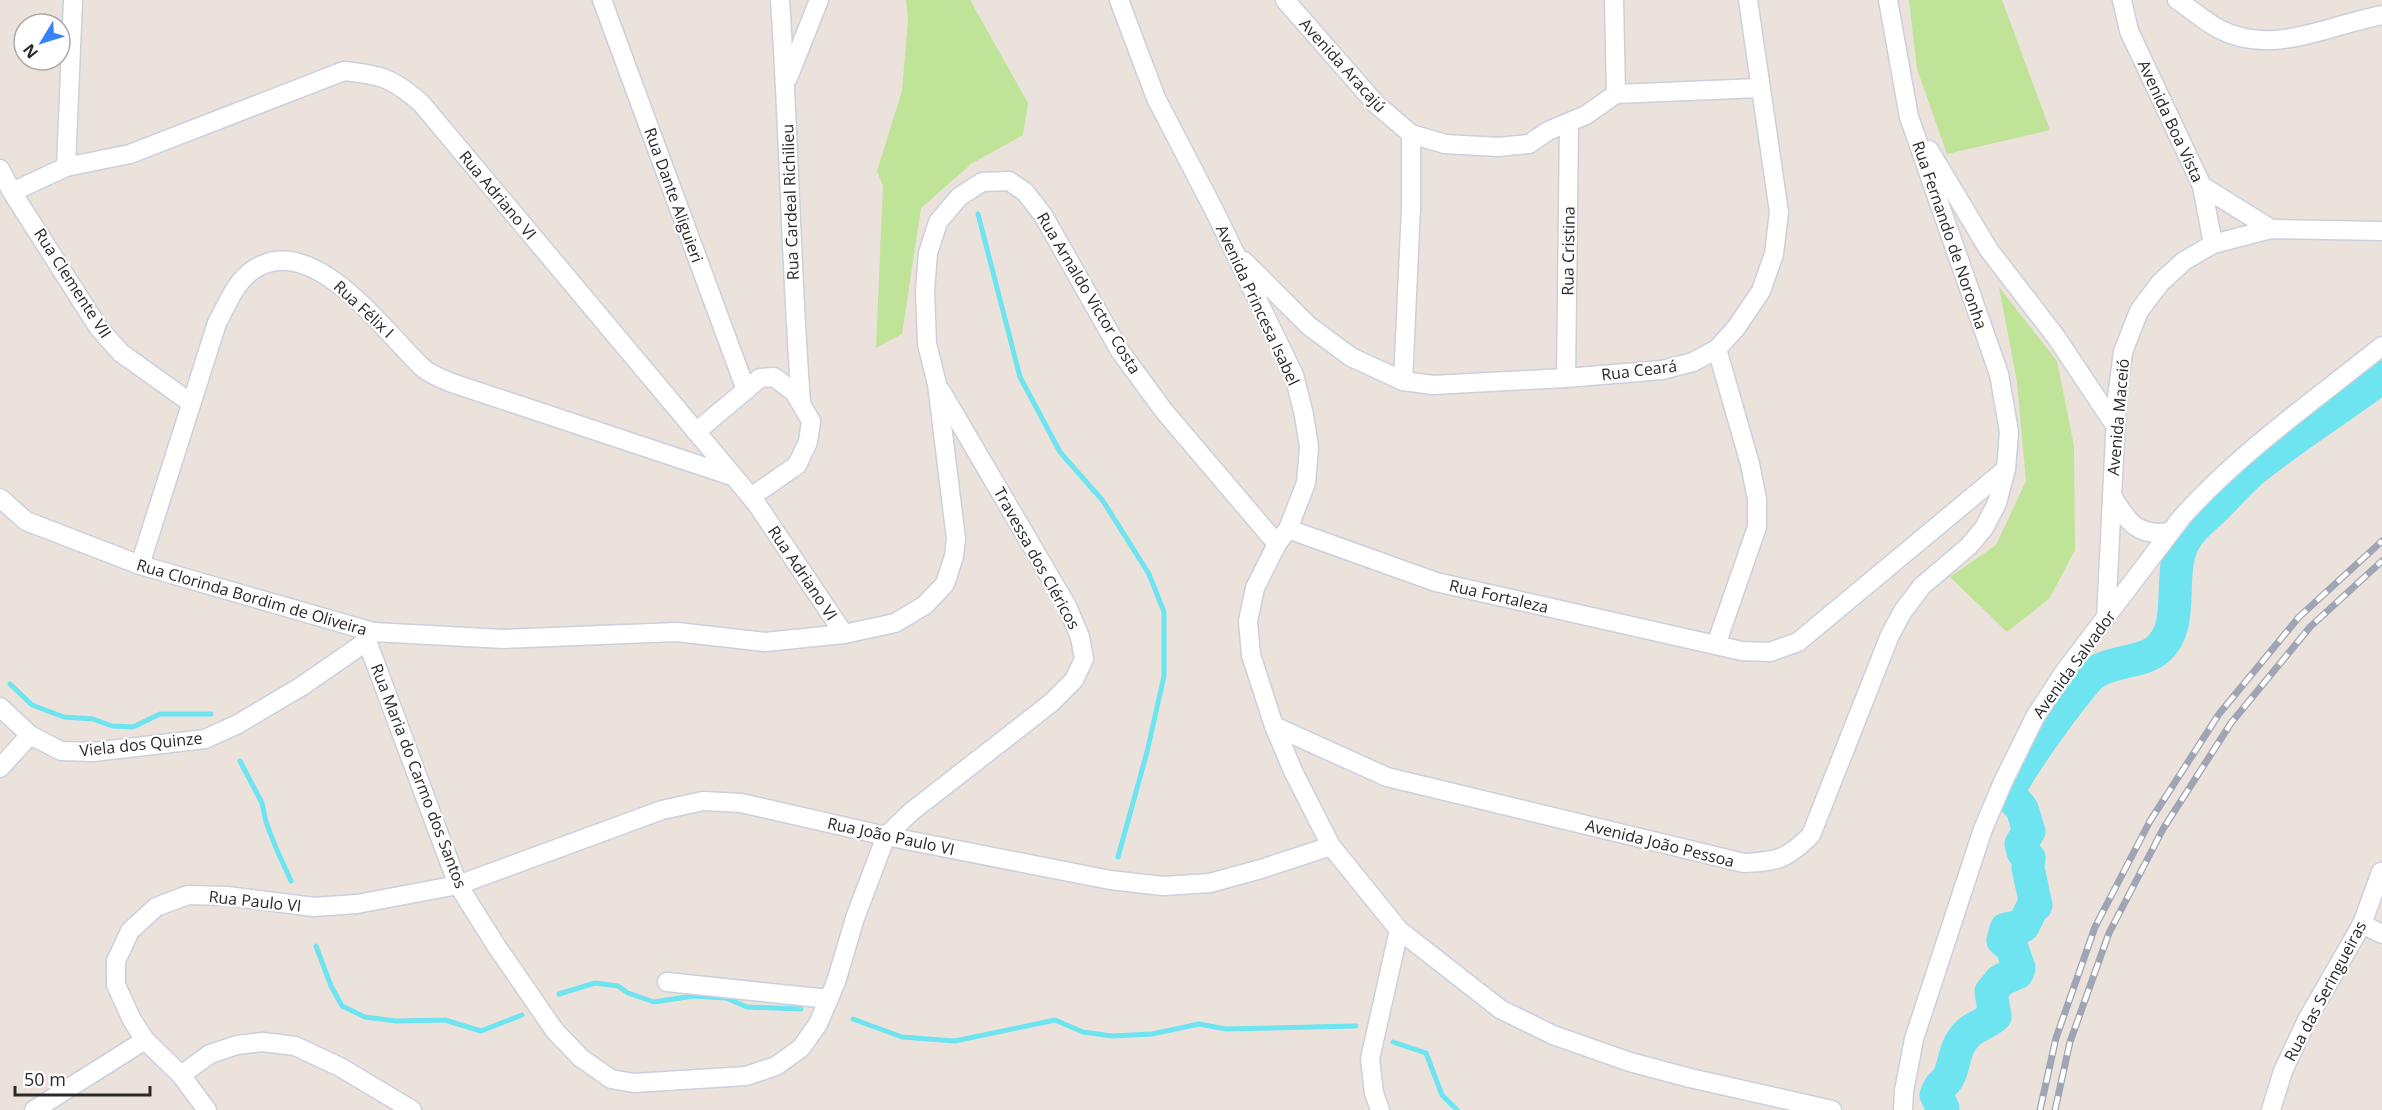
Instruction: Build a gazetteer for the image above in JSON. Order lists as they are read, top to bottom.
{
  "streets": {
    "street": [
      "Avenida Aracajú",
      "Avenida Boa Vista",
      "Rua Adriano VI",
      "Rua Dante Aliguieri",
      "Rua Cardeal Richilieu",
      "Rua Fernando de Noronha",
      "Rua Cristina",
      "Rua Clemente VII",
      "Rua Arnaldo Victor Costa",
      "Avenida Princesa Isabel",
      "Rua Félix I",
      "Rua Ceará",
      "Avenida Maceió",
      "Travessa dos Cléricos",
      "Rua Fortaleza",
      "Rua Clorinda Bordim de Oliveira",
      "Avenida Salvador",
      "Viela dos Quinze",
      "Rua Maria do Carmo dos Santos",
      "Rua João Paulo VI",
      "Avenida João Pessoa",
      "Rua Paulo VI",
      "Rua das Seringueiras"
    ]
  },
  "crossings": [
    ["Avenida Aracajú", "Rua Cristina"],
    ["Avenida Boa Vista", "Avenida Maceió"],
    ["Rua Adriano VI", "Rua Dante Aliguieri"],
    ["Rua Adriano VI", "Rua Cardeal Richilieu"],
    ["Rua Adriano VI", "Rua Clemente VII"],
    ["Rua Adriano VI", "Rua Arnaldo Victor Costa"],
    ["Rua Adriano VI", "Rua Félix I"],
    ["Rua Adriano VI", "Rua Clorinda Bordim de Oliveira"],
    ["Rua Dante Aliguieri", "Rua Cardeal Richilieu"],
    ["Rua Dante Aliguieri", "Rua Félix I"],
    ["Rua Cardeal Richilieu", "Rua Félix I"],
    ["Rua Fernando de Noronha", "Rua Fortaleza"],
    ["Rua Fernando de Noronha", "Avenida João Pessoa"],
    ["Rua Cristina", "Rua Ceará"],
    ["Rua Clemente VII", "Rua Félix I"],
    ["Rua Arnaldo Victor Costa", "Avenida Princesa Isabel"],
    ["Rua Arnaldo Victor Costa", "Travessa dos Cléricos"],
    ["Rua Arnaldo Victor Costa", "Rua Clorinda Bordim de Oliveira"],
    ["Avenida Princesa Isabel", "Rua Ceará"],
    ["Avenida Princesa Isabel", "Rua Fortaleza"],
    ["Avenida Princesa Isabel", "Rua João Paulo VI"],
    ["Avenida Princesa Isabel", "Avenida João Pessoa"],
    ["Rua Félix I", "Rua Clorinda Bordim de Oliveira"],
    ["Avenida Maceió", "Avenida Salvador"],
    ["Travessa dos Cléricos", "Rua Maria do Carmo dos Santos"],
    ["Travessa dos Cléricos", "Rua João Paulo VI"],
    ["Rua Fortaleza", "Avenida João Pessoa"],
    ["Rua Clorinda Bordim de Oliveira", "Viela dos Quinze"],
    ["Rua Clorinda Bordim de Oliveira", "Rua Maria do Carmo dos Santos"],
    ["Viela dos Quinze", "Rua Maria do Carmo dos Santos"],
    ["Rua Maria do Carmo dos Santos", "Rua João Paulo VI"],
    ["Rua Maria do Carmo dos Santos", "Rua Paulo VI"],
    ["Rua João Paulo VI", "Rua Paulo VI"]
  ],
  "scale_bar": "50 m",
  "north": "bottom left"
}
